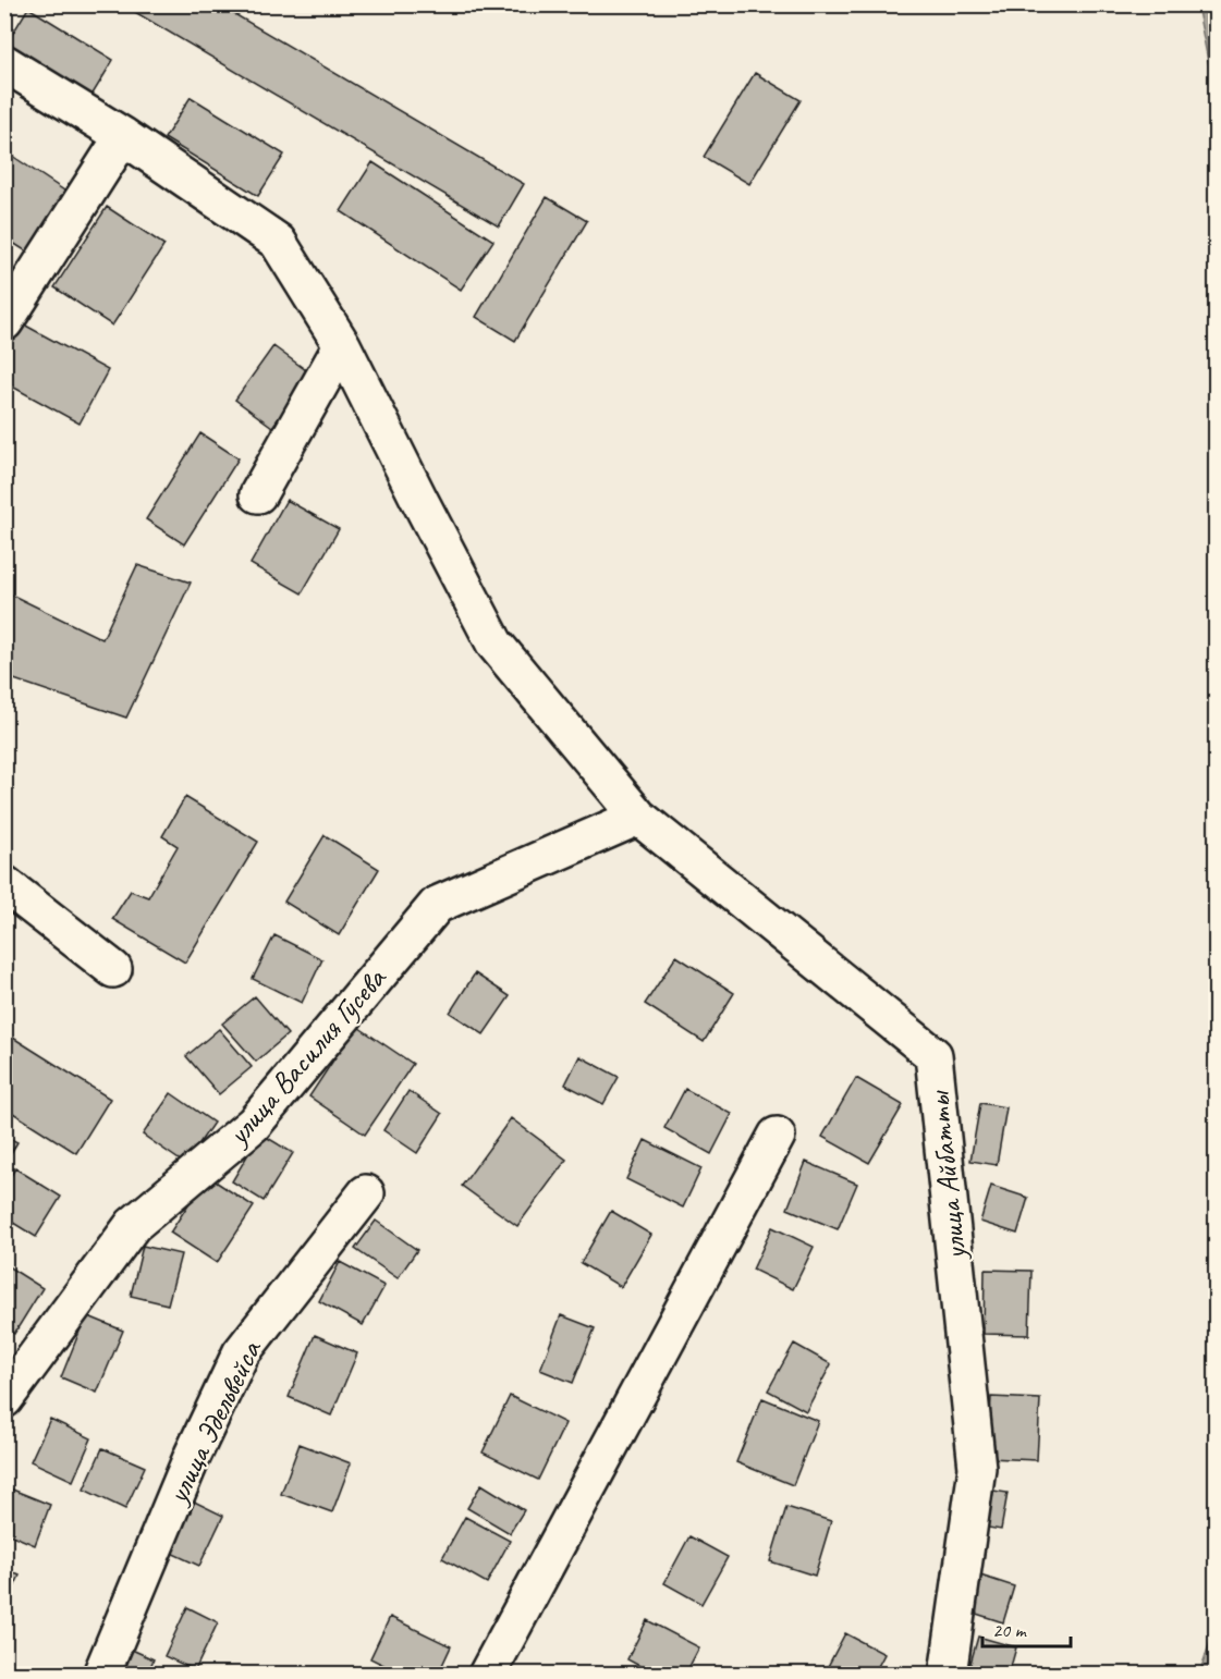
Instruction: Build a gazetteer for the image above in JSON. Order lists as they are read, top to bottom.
{
  "streets": {
    "street": ["улица Василия Гусева", "улица Айбатты", "улица Эдельвейса"]
  },
  "crossings": [
    ["улица Василия Гусева", "улица Айбатты"]
  ],
  "scale_bar": "20 m"
}
